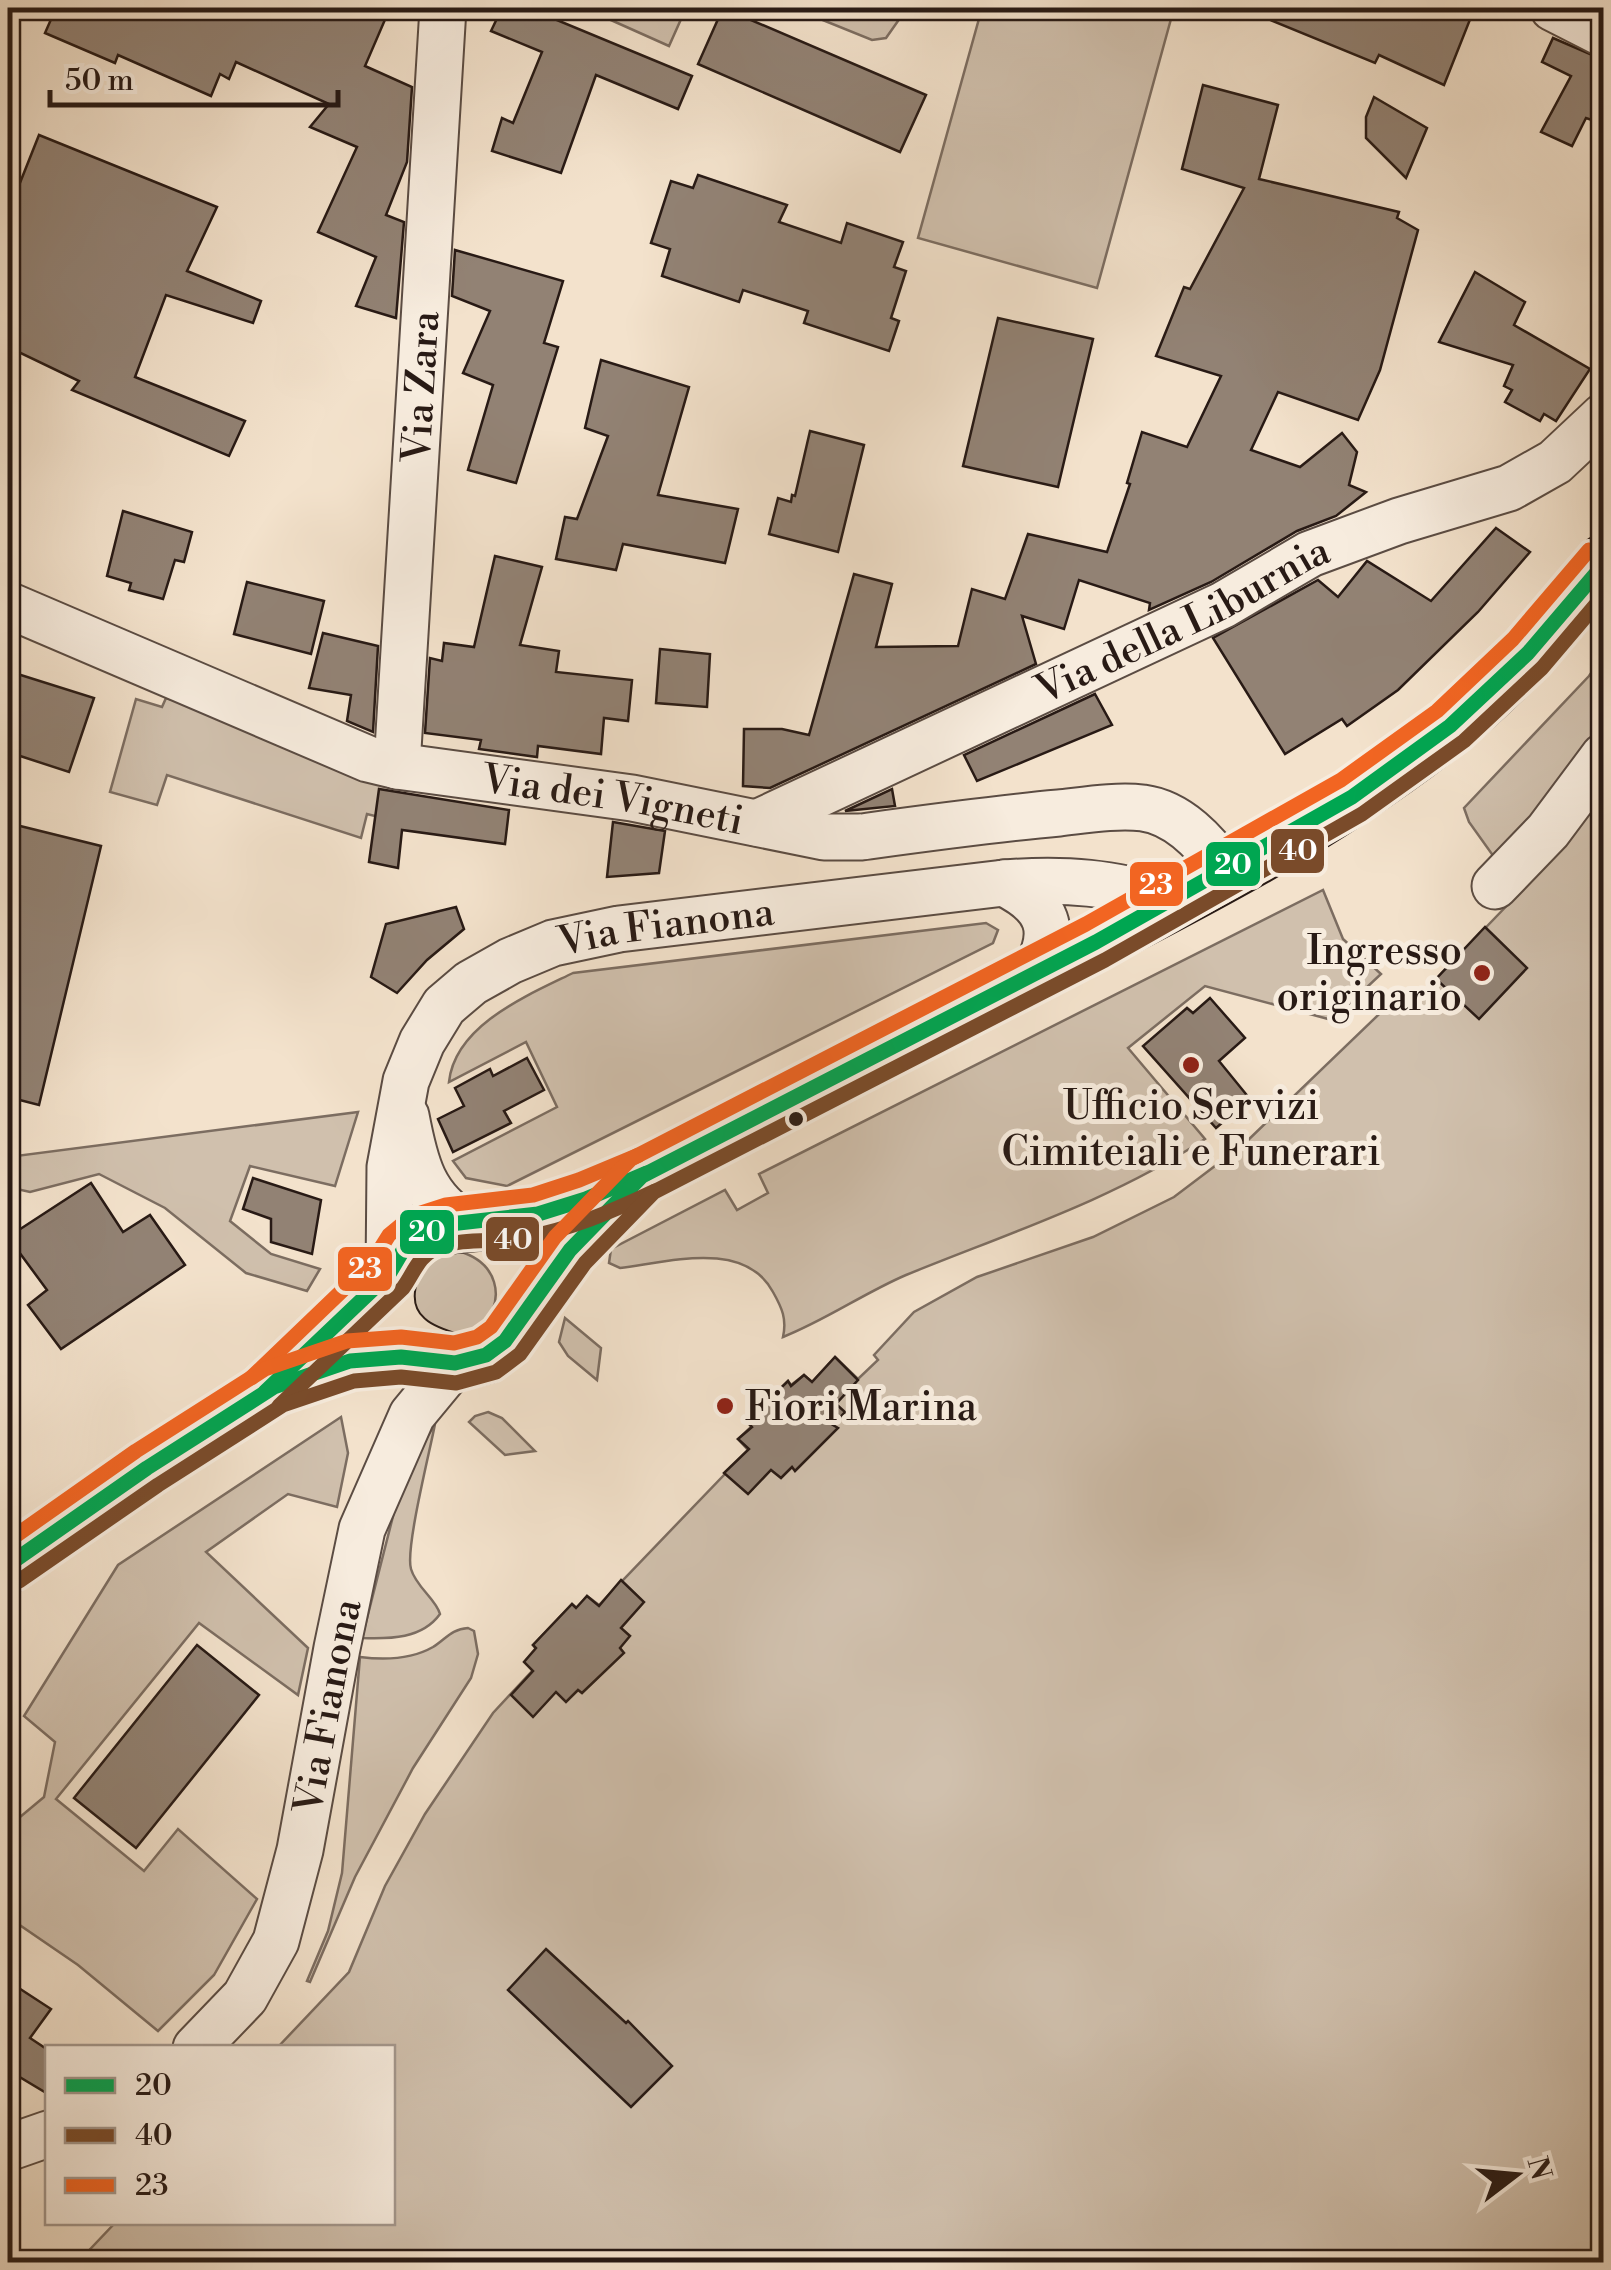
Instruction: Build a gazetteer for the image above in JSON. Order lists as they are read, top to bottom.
{
  "streets": {
    "street": [
      "Via Zara",
      "Via della Liburnia",
      "Via dei Vigneti",
      "Via Fianona"
    ]
  },
  "crossings": [
    ["Via Zara", "Via dei Vigneti"],
    ["Via della Liburnia", "Via dei Vigneti"]
  ],
  "places": ["Ingresso originario", "Ufficio Servizi Cimiteiali e Funerari", "Fiori Marina"],
  "lines": ["transit line 23", "transit line 20", "transit line 40"],
  "legend": ["20", "40", "23"],
  "scale_bar": "50 m",
  "north": "right"
}
